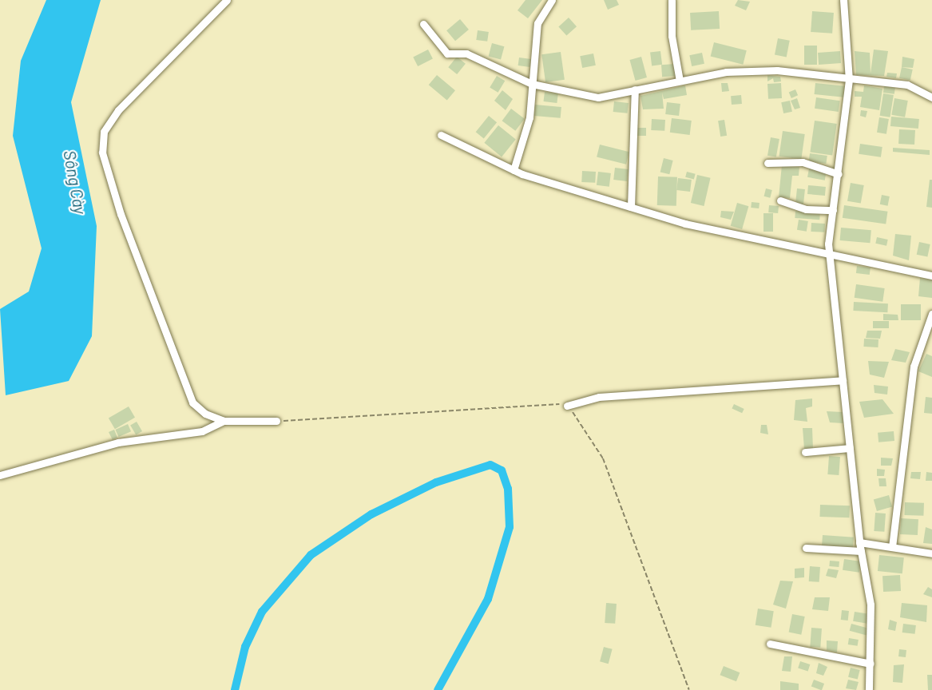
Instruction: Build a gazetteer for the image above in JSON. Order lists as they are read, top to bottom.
{
  "water": ["Sông Cày"]
}
